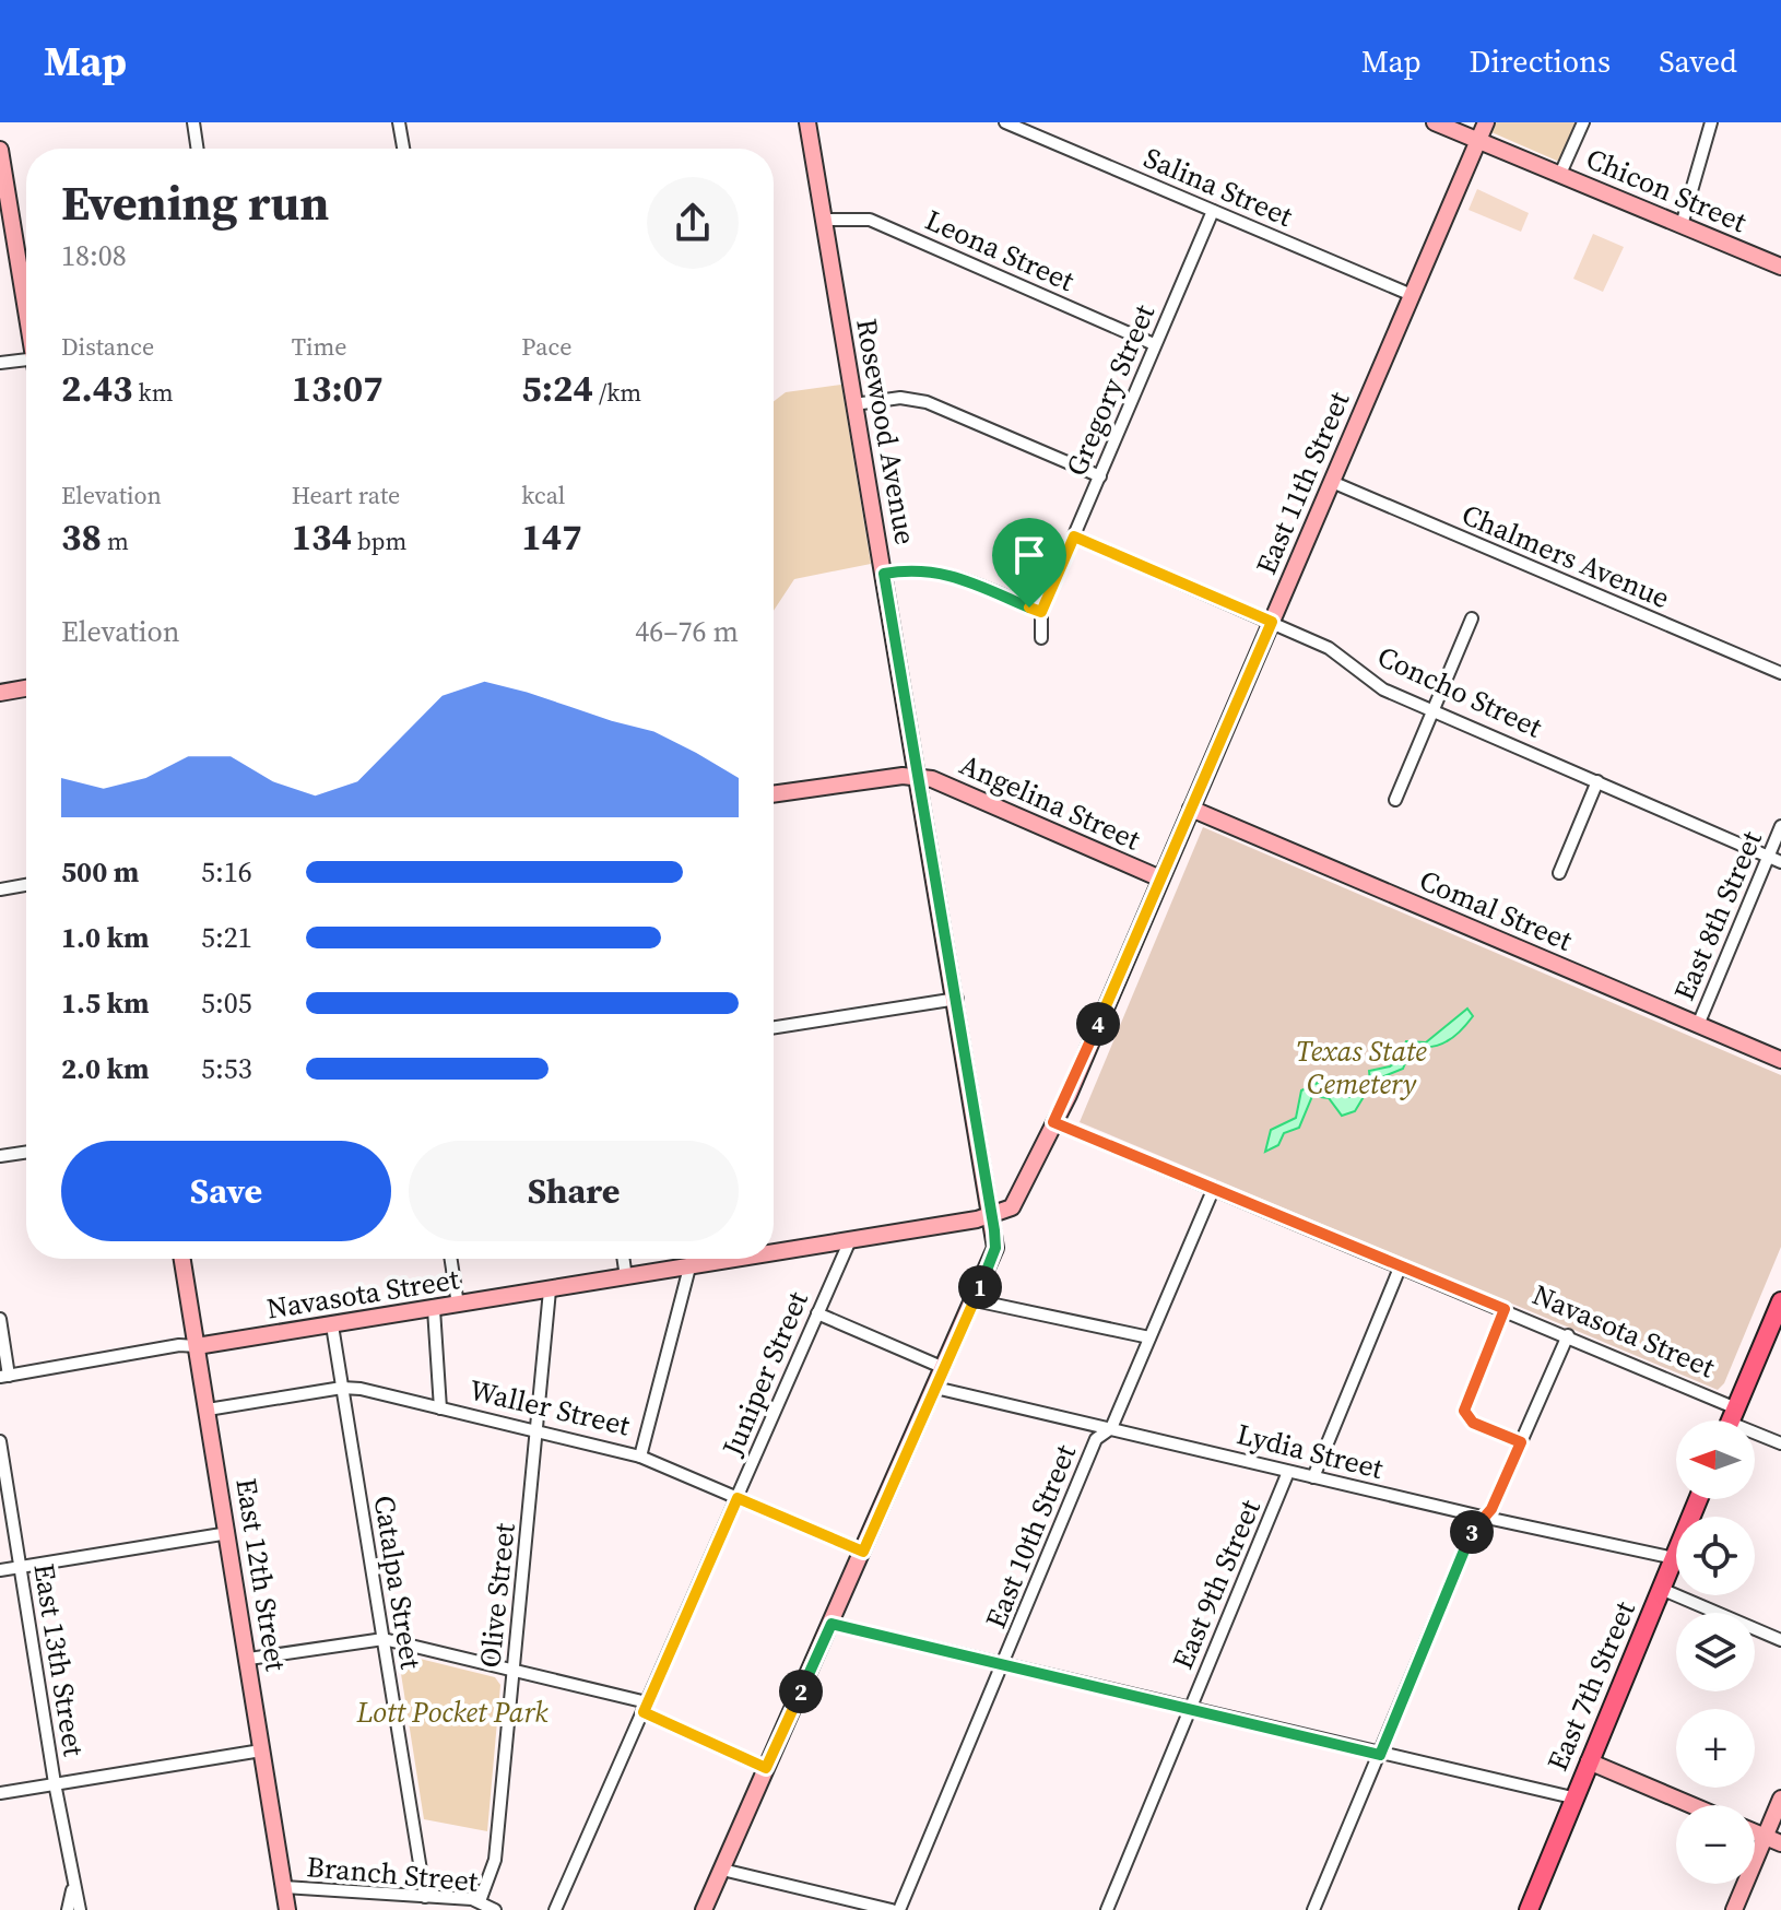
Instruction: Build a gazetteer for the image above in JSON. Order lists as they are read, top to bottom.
{
  "streets": {
    "main road": ["East 7th Street"],
    "street": [
      "Salina Street",
      "Chicon Street",
      "Leona Street",
      "Gregory Street",
      "Rosewood Avenue",
      "East 11th Street",
      "Chalmers Avenue",
      "Concho Street",
      "Angelina Street",
      "Comal Street",
      "East 8th Street",
      "Navasota Street",
      "Juniper Street",
      "Waller Street",
      "Lydia Street",
      "East 10th Street",
      "East 12th Street",
      "Catalpa Street",
      "East 9th Street",
      "Olive Street",
      "East 13th Street",
      "Branch Street"
    ]
  },
  "crossings": [
    ["Salina Street", "Gregory Street"],
    ["Salina Street", "East 11th Street"],
    ["Chicon Street", "East 11th Street"],
    ["Leona Street", "Gregory Street"],
    ["Leona Street", "Rosewood Avenue"],
    ["Gregory Street", "Concho Street"],
    ["Rosewood Avenue", "East 11th Street"],
    ["Rosewood Avenue", "Angelina Street"],
    ["Rosewood Avenue", "Navasota Street"],
    ["East 11th Street", "Chalmers Avenue"],
    ["East 11th Street", "Concho Street"],
    ["East 11th Street", "Angelina Street"],
    ["East 11th Street", "Comal Street"],
    ["East 11th Street", "Navasota Street"],
    ["Concho Street", "East 8th Street"],
    ["Comal Street", "East 8th Street"],
    ["Navasota Street", "Juniper Street"],
    ["Navasota Street", "East 10th Street"],
    ["Navasota Street", "East 12th Street"],
    ["Navasota Street", "Catalpa Street"],
    ["Navasota Street", "Olive Street"],
    ["Juniper Street", "Waller Street"],
    ["Waller Street", "East 12th Street"],
    ["Waller Street", "Catalpa Street"],
    ["Waller Street", "Olive Street"],
    ["Lydia Street", "East 10th Street"],
    ["Lydia Street", "East 9th Street"],
    ["Lydia Street", "East 7th Street"],
    ["East 12th Street", "Branch Street"],
    ["Catalpa Street", "Branch Street"],
    ["Olive Street", "Branch Street"]
  ],
  "parks": ["Texas State Cemetery", "Lott Pocket Park"],
  "north": "left",
  "page": {
    "header": "Map",
    "nav": ["Map", "Directions", "Saved"],
    "heading": ["Evening run", "18:08"],
    "stats": [
      ["Distance", "2.43 km"],
      ["Time", "13:07"],
      ["Pace", "5:24 /km"],
      ["Elevation", "38 m"],
      ["Heart rate", "134 bpm"],
      ["kcal", "147"]
    ],
    "chart": ["Elevation", "46–76 m"],
    "list": [
      {
        "name": "500 m",
        "note": "5:16"
      },
      {
        "name": "1.0 km",
        "note": "5:21"
      },
      {
        "name": "1.5 km",
        "note": "5:05"
      },
      {
        "name": "2.0 km",
        "note": "5:53"
      }
    ],
    "pins": [
      "4",
      "1",
      "3",
      "2"
    ],
    "buttons": ["Save", "Share"],
    "map_buttons": ["+", "−"]
  }
}
